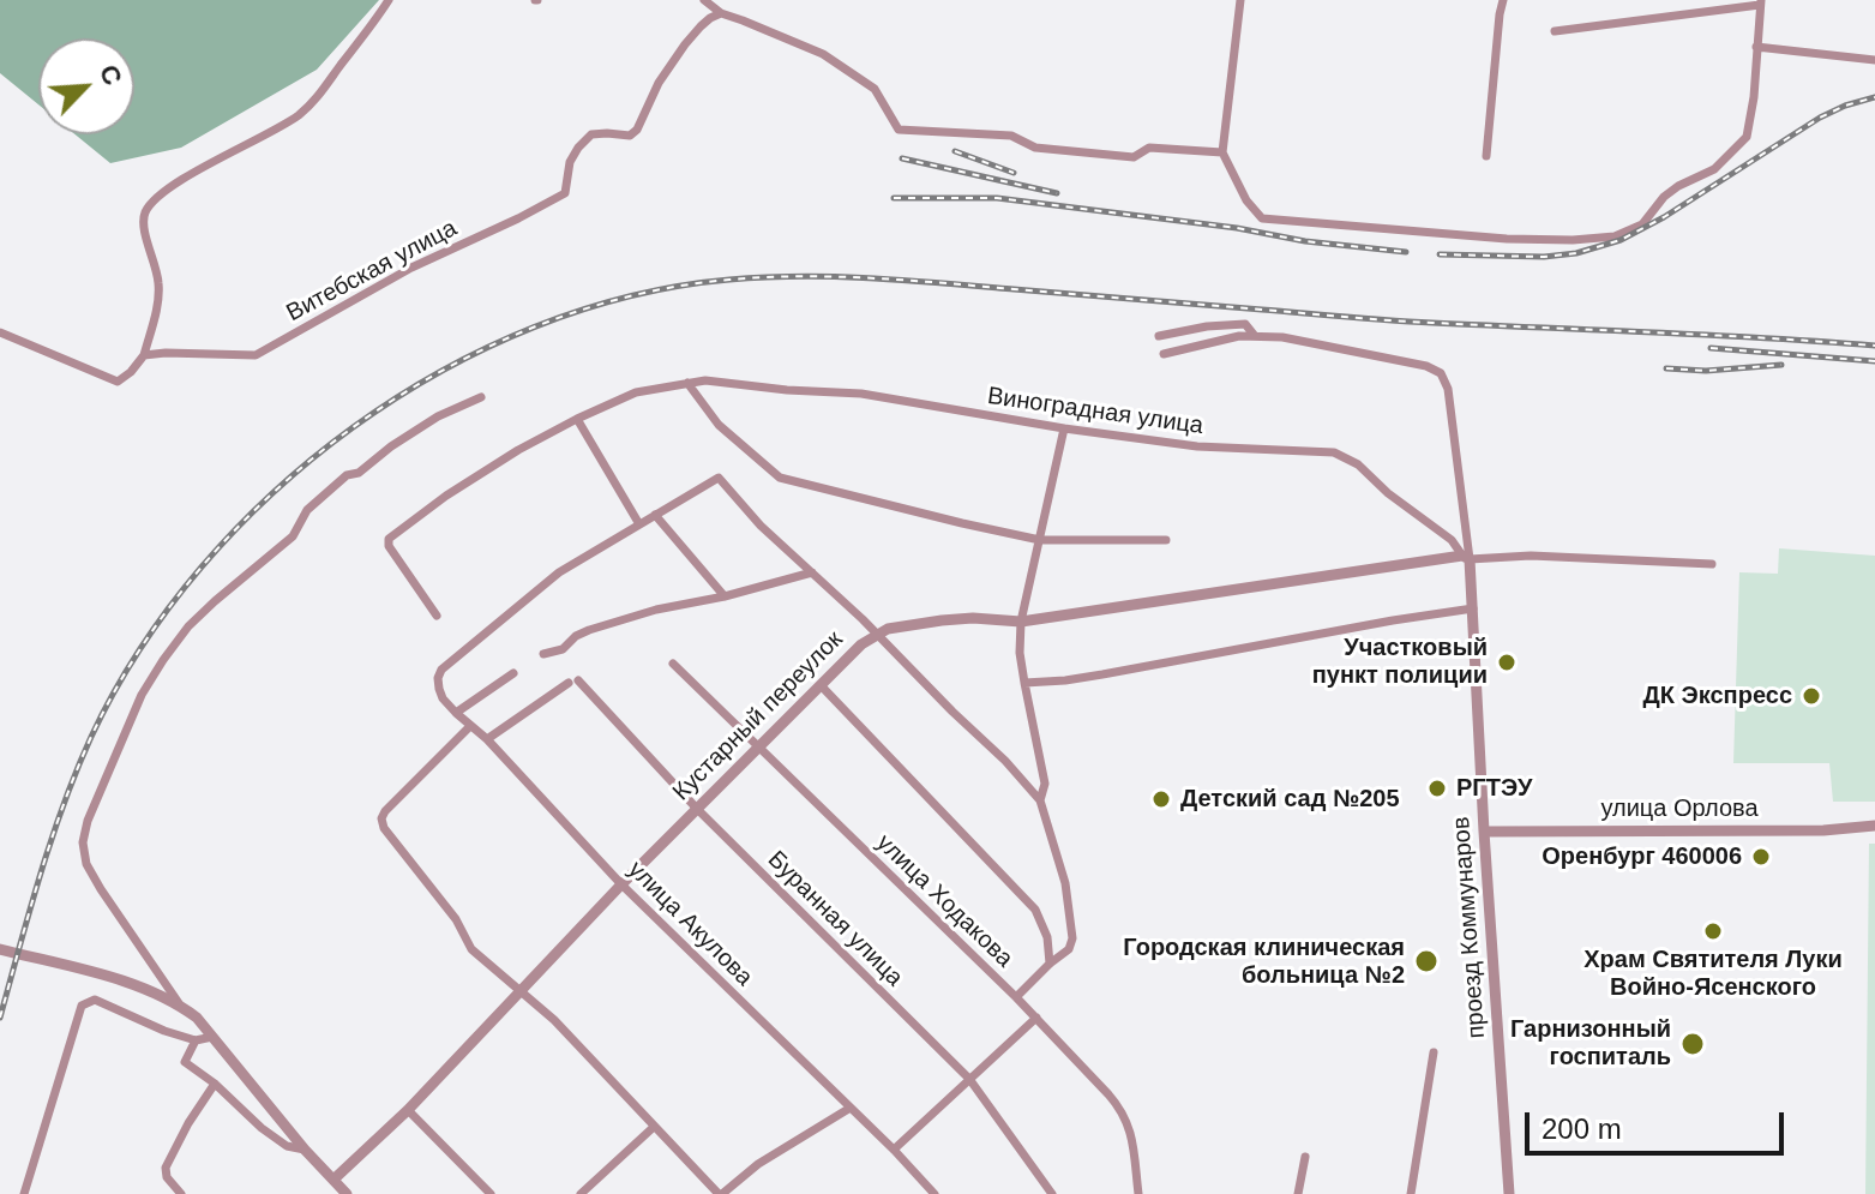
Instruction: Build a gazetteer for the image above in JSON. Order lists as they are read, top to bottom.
{
  "streets": {
    "street": [
      "Витебская улица",
      "Виноградная улица",
      "Кустарный переулок",
      "улица Орлова",
      "улица Ходакова",
      "Буранная улица",
      "улица Акулова",
      "проезд Коммунаров"
    ]
  },
  "crossings": [
    ["Виноградная улица", "Кустарный переулок"],
    ["Виноградная улица", "проезд Коммунаров"],
    ["Кустарный переулок", "улица Ходакова"],
    ["Кустарный переулок", "Буранная улица"],
    ["Кустарный переулок", "улица Акулова"],
    ["Кустарный переулок", "проезд Коммунаров"],
    ["улица Орлова", "проезд Коммунаров"],
    ["Буранная улица", "улица Акулова"]
  ],
  "places": [
    "Участковый пункт полиции",
    "ДК Экспресс",
    "РГТЭУ",
    "Детский сад №205",
    "Оренбург 460006",
    "Храм Святителя Луки Войно-Ясенского",
    "Городская клиническая больница №2",
    "Гарнизонный госпиталь"
  ],
  "scale_bar": "200 m",
  "north": "top right"
}
